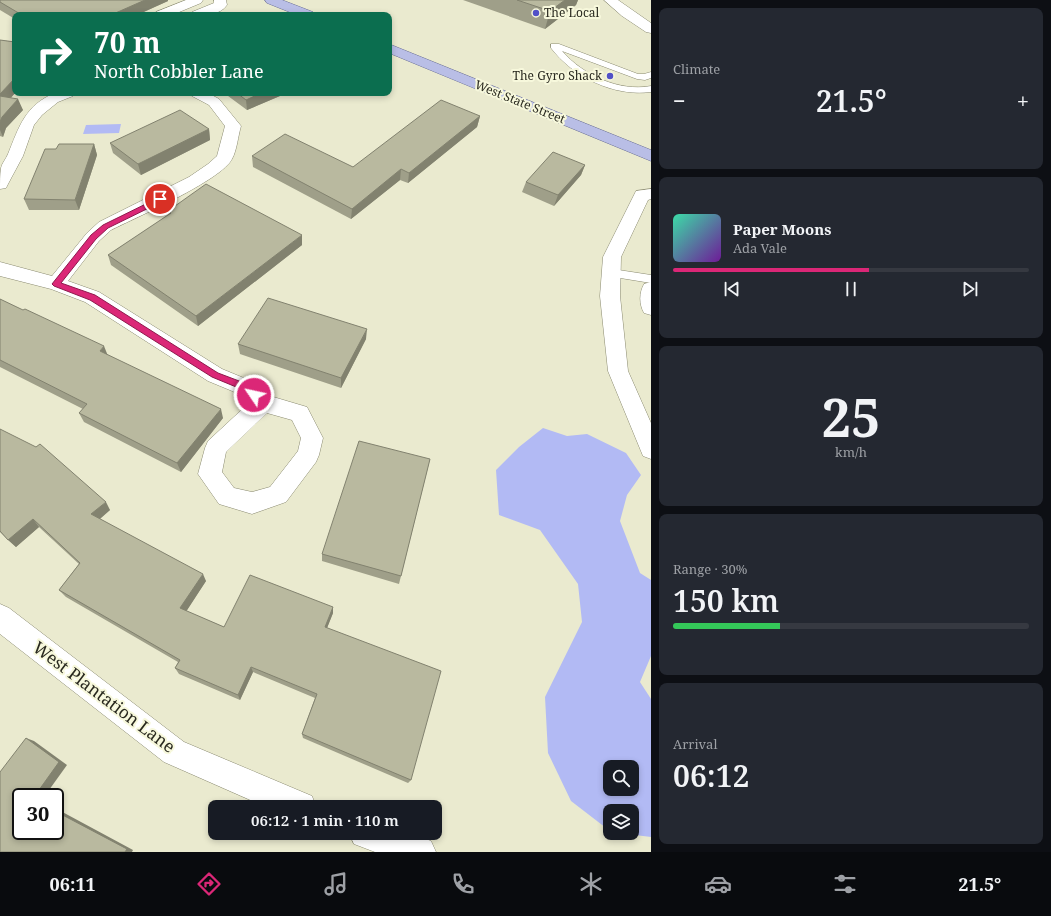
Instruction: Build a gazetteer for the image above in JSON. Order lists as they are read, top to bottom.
{
  "streets": {
    "main road": ["West State Street"],
    "street": ["West Plantation Lane"]
  },
  "places": ["The Local", "The Gyro Shack"],
  "page": {
    "tile": [
      "Climate",
      ["25", "km/h"],
      ["Range · 30%", "150 km"],
      ["Arrival", "06:12"]
    ],
    "turn": ["70 m", "North Cobbler Lane"],
    "heat": ["−", "21.5°", "+"],
    "song": ["Paper Moons", "Ada Vale"],
    "limit": "30",
    "trip": "06:12 · 1 min · 110 m",
    "tabs": ["06:11", "21.5°"]
  }
}
